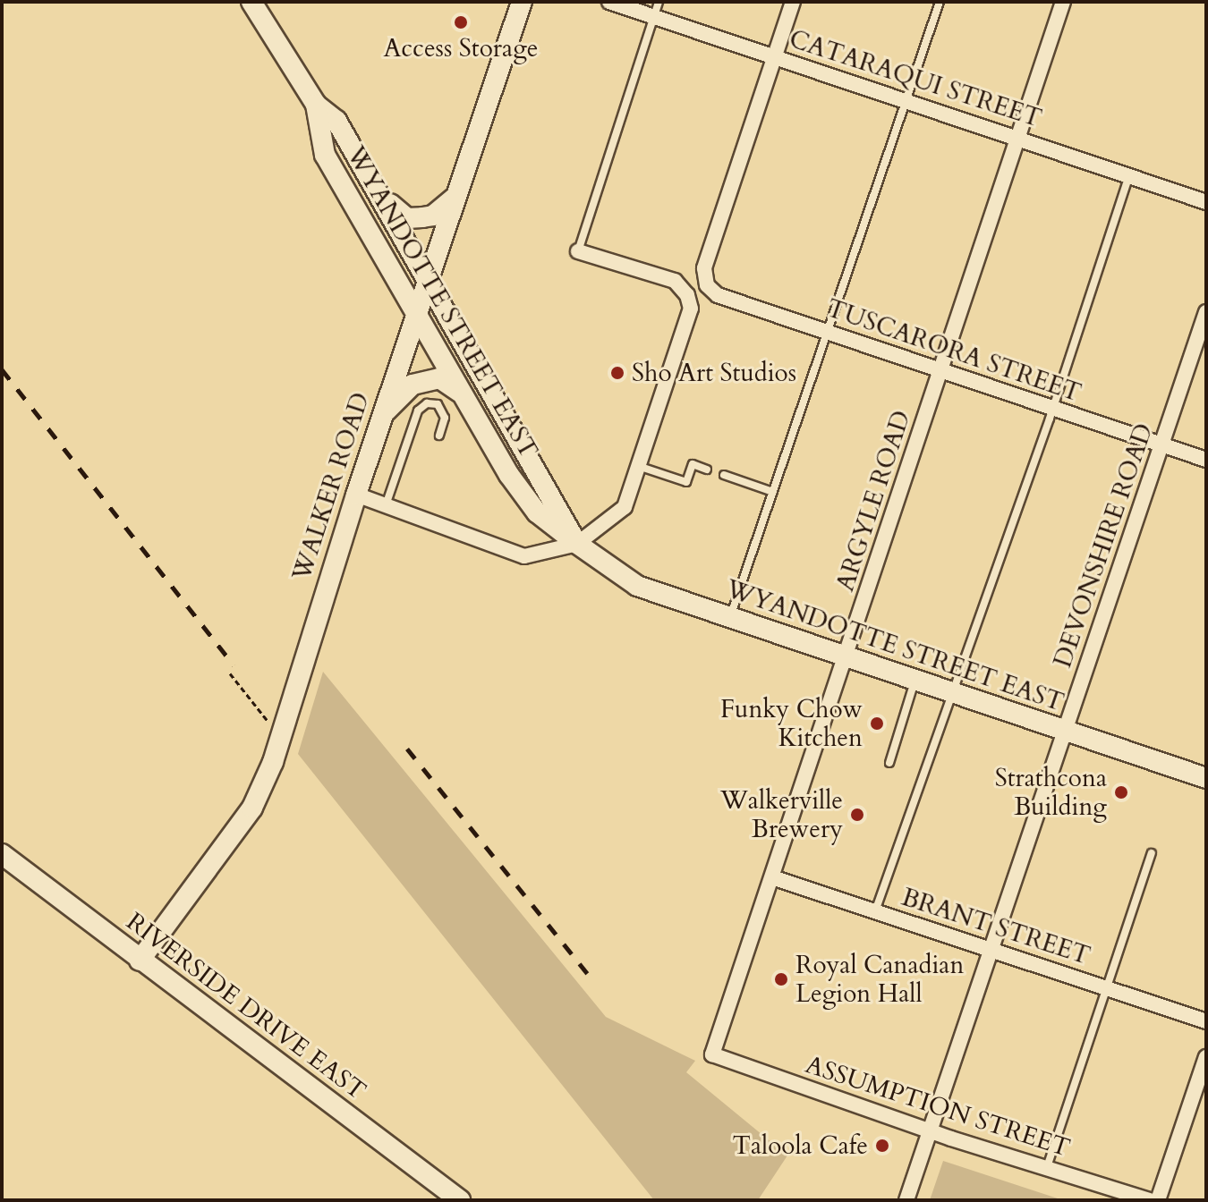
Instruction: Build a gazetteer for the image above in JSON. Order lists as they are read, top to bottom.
{
  "streets": {
    "main road": ["WYANDOTTE STREET EAST", "WALKER ROAD", "RIVERSIDE DRIVE EAST"],
    "street": [
      "CATARAQUI STREET",
      "TUSCARORA STREET",
      "ARGYLE ROAD",
      "DEVONSHIRE ROAD",
      "BRANT STREET",
      "ASSUMPTION STREET"
    ]
  },
  "crossings": [
    ["CATARAQUI STREET", "TUSCARORA STREET"],
    ["CATARAQUI STREET", "ARGYLE ROAD"],
    ["WYANDOTTE STREET EAST", "WALKER ROAD"],
    ["WYANDOTTE STREET EAST", "ARGYLE ROAD"],
    ["WYANDOTTE STREET EAST", "DEVONSHIRE ROAD"],
    ["TUSCARORA STREET", "ARGYLE ROAD"],
    ["TUSCARORA STREET", "DEVONSHIRE ROAD"],
    ["WALKER ROAD", "RIVERSIDE DRIVE EAST"],
    ["ARGYLE ROAD", "BRANT STREET"],
    ["ARGYLE ROAD", "ASSUMPTION STREET"],
    ["DEVONSHIRE ROAD", "BRANT STREET"],
    ["DEVONSHIRE ROAD", "ASSUMPTION STREET"]
  ],
  "places": [
    "Access Storage",
    "Sho Art Studios",
    "Funky Chow Kitchen",
    "Strathcona Building",
    "Walkerville Brewery",
    "Royal Canadian Legion Hall",
    "Taloola Cafe"
  ]
}
